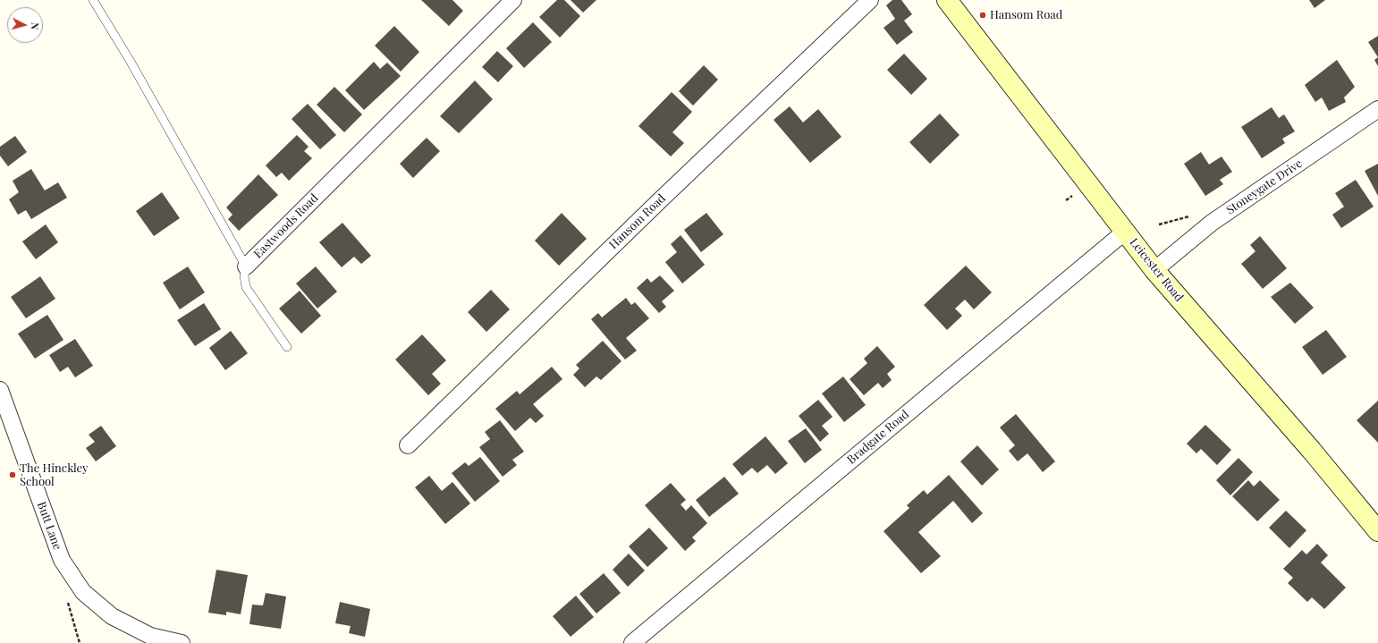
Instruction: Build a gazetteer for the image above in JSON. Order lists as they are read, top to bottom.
{
  "streets": {
    "main road": ["Leicester Road"],
    "street": [
      "Stoneygate Drive",
      "Hansom Road",
      "Eastwoods Road",
      "Bradgate Road",
      "Butt Lane"
    ]
  },
  "crossings": [
    ["Stoneygate Drive", "Leicester Road"],
    ["Leicester Road", "Bradgate Road"]
  ],
  "places": ["Hansom Road", "The Hinckley School"],
  "north": "right"
}
